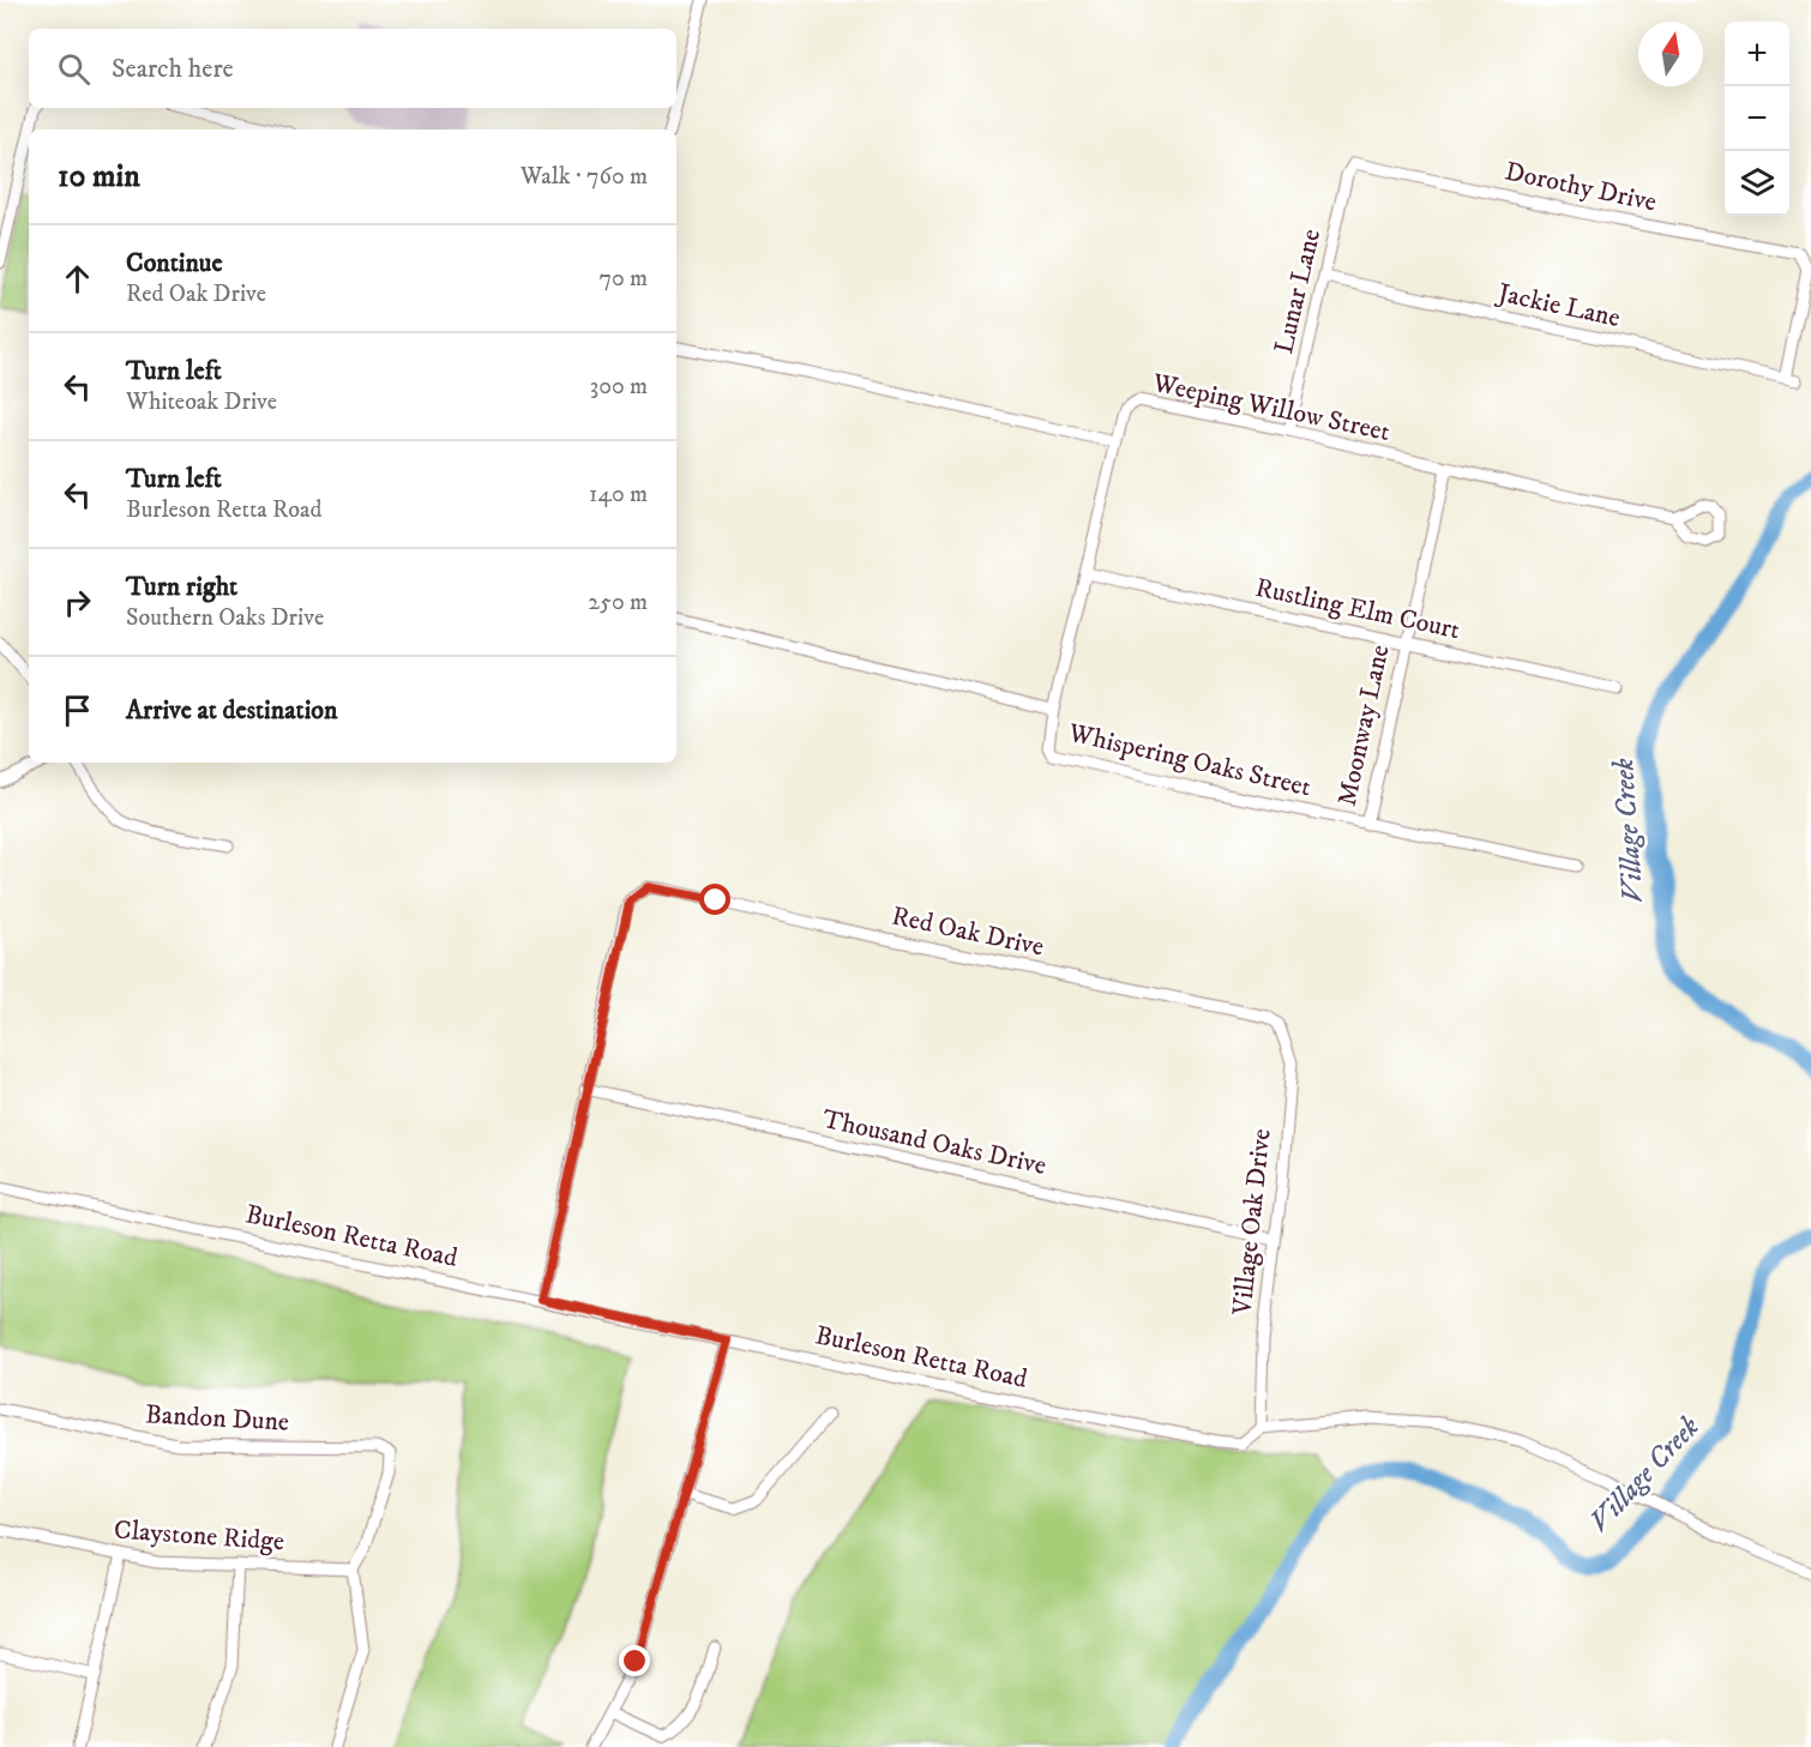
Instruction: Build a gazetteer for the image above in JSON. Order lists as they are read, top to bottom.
{
  "streets": {
    "street": [
      "Dorothy Drive",
      "Lunar Lane",
      "Jackie Lane",
      "Weeping Willow Street",
      "Rustling Elm Court",
      "Moonway Lane",
      "Whispering Oaks Street",
      "Red Oak Drive",
      "Thousand Oaks Drive",
      "Village Oak Drive",
      "Burleson Retta Road",
      "Bandon Dune",
      "Claystone Ridge"
    ]
  },
  "crossings": [
    ["Dorothy Drive", "Lunar Lane"],
    ["Dorothy Drive", "Jackie Lane"],
    ["Lunar Lane", "Jackie Lane"],
    ["Lunar Lane", "Weeping Willow Street"],
    ["Weeping Willow Street", "Moonway Lane"],
    ["Rustling Elm Court", "Moonway Lane"],
    ["Moonway Lane", "Whispering Oaks Street"],
    ["Red Oak Drive", "Thousand Oaks Drive"],
    ["Red Oak Drive", "Village Oak Drive"],
    ["Thousand Oaks Drive", "Village Oak Drive"],
    ["Village Oak Drive", "Burleson Retta Road"],
    ["Bandon Dune", "Claystone Ridge"]
  ],
  "water": ["Village Creek"],
  "north": "top",
  "page": {
    "map_buttons": ["+", "−"],
    "search": "Search here",
    "heading": ["10 min", "Walk · 760 m"],
    "list": [
      ["Continue", "Red Oak Drive", "70 m"],
      ["Turn left", "Whiteoak Drive", "300 m"],
      ["Turn left", "Burleson Retta Road", "140 m"],
      ["Turn right", "Southern Oaks Drive", "250 m"],
      "Arrive at destination"
    ]
  }
}
